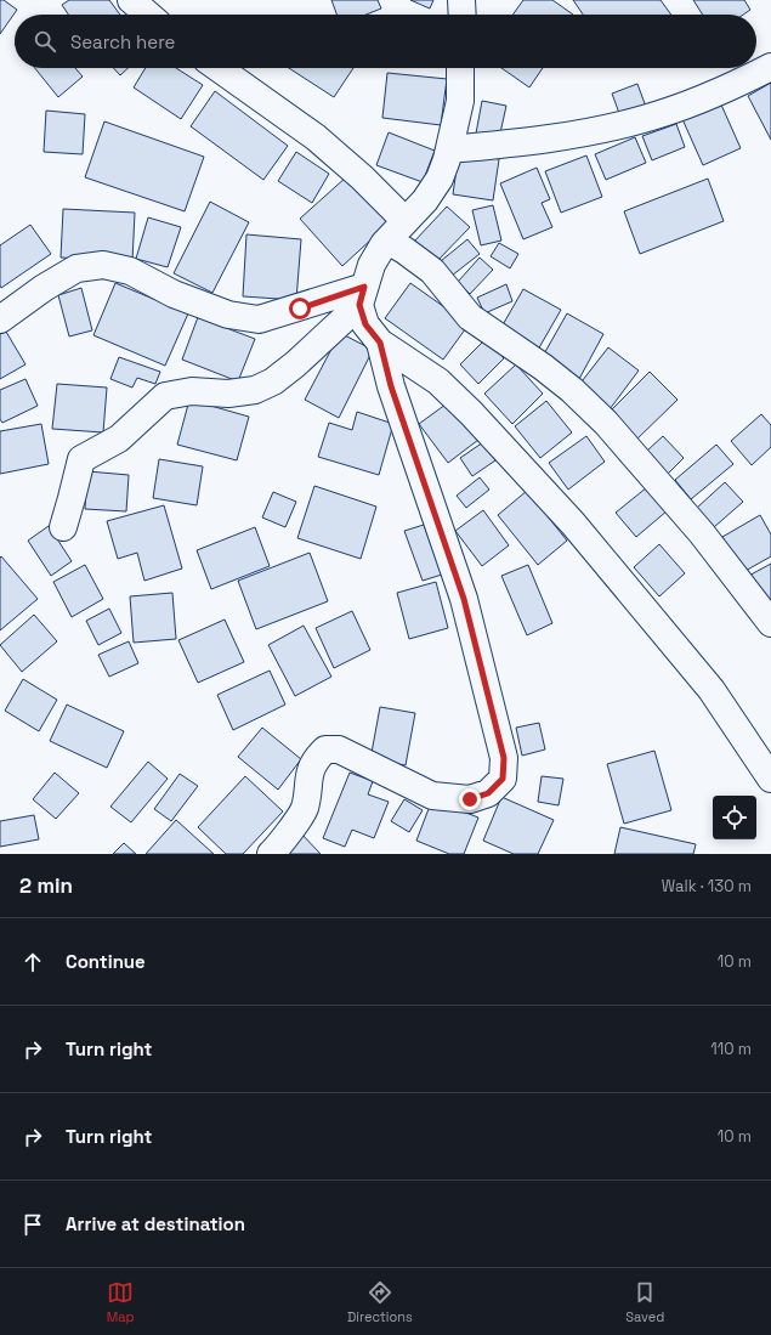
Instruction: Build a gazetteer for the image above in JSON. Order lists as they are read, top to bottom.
{
  "page": {
    "search": "Search here",
    "heading": ["2 min", "Walk · 130 m"],
    "list": [
      ["Continue", "10 m"],
      ["Turn right", "110 m"],
      ["Turn right", "10 m"],
      "Arrive at destination"
    ],
    "nav": ["Map", "Directions", "Saved"]
  }
}
